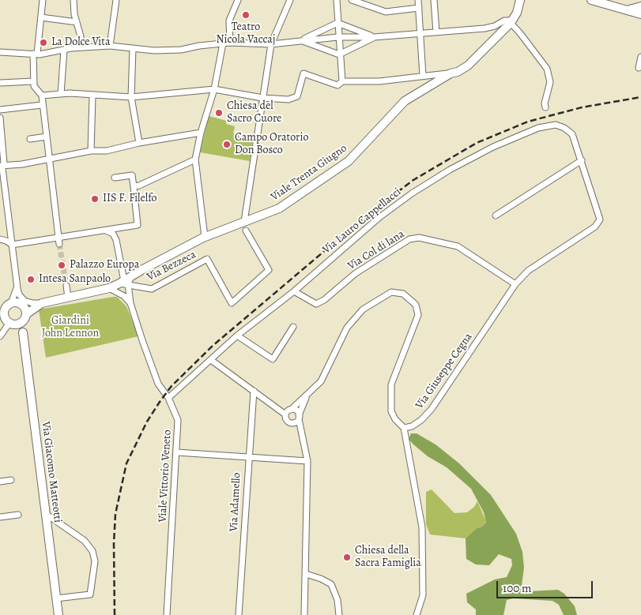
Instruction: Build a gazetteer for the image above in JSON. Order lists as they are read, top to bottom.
{
  "streets": {
    "street": [
      "Viale Trenta Giugno",
      "Via Lauro Cappellacci",
      "Via Col di lana",
      "Via Bezzeca",
      "Via Giuseppe Cegna",
      "Via Giacomo Matteotti",
      "Viale Vittorio Veneto",
      "Via Adamello"
    ]
  },
  "crossings": [
    ["Viale Trenta Giugno", "Via Bezzeca"],
    ["Viale Trenta Giugno", "Viale Vittorio Veneto"],
    ["Via Lauro Cappellacci", "Via Col di lana"],
    ["Via Lauro Cappellacci", "Via Giuseppe Cegna"],
    ["Via Lauro Cappellacci", "Viale Vittorio Veneto"],
    ["Via Col di lana", "Via Giuseppe Cegna"],
    ["Via Bezzeca", "Viale Vittorio Veneto"]
  ],
  "parks": ["Giardini John Lennon"],
  "places": [
    "Teatro Nicola Vaccaj",
    "La Dolce Vita",
    "Chiesa del Sacro Cuore",
    "Campo Oratorio Don Bosco",
    "IIS F. Filelfo",
    "Palazzo Europa",
    "Intesa Sanpaolo",
    "Chiesa della Sacra Famiglia"
  ],
  "scale_bar": "100 m"
}
